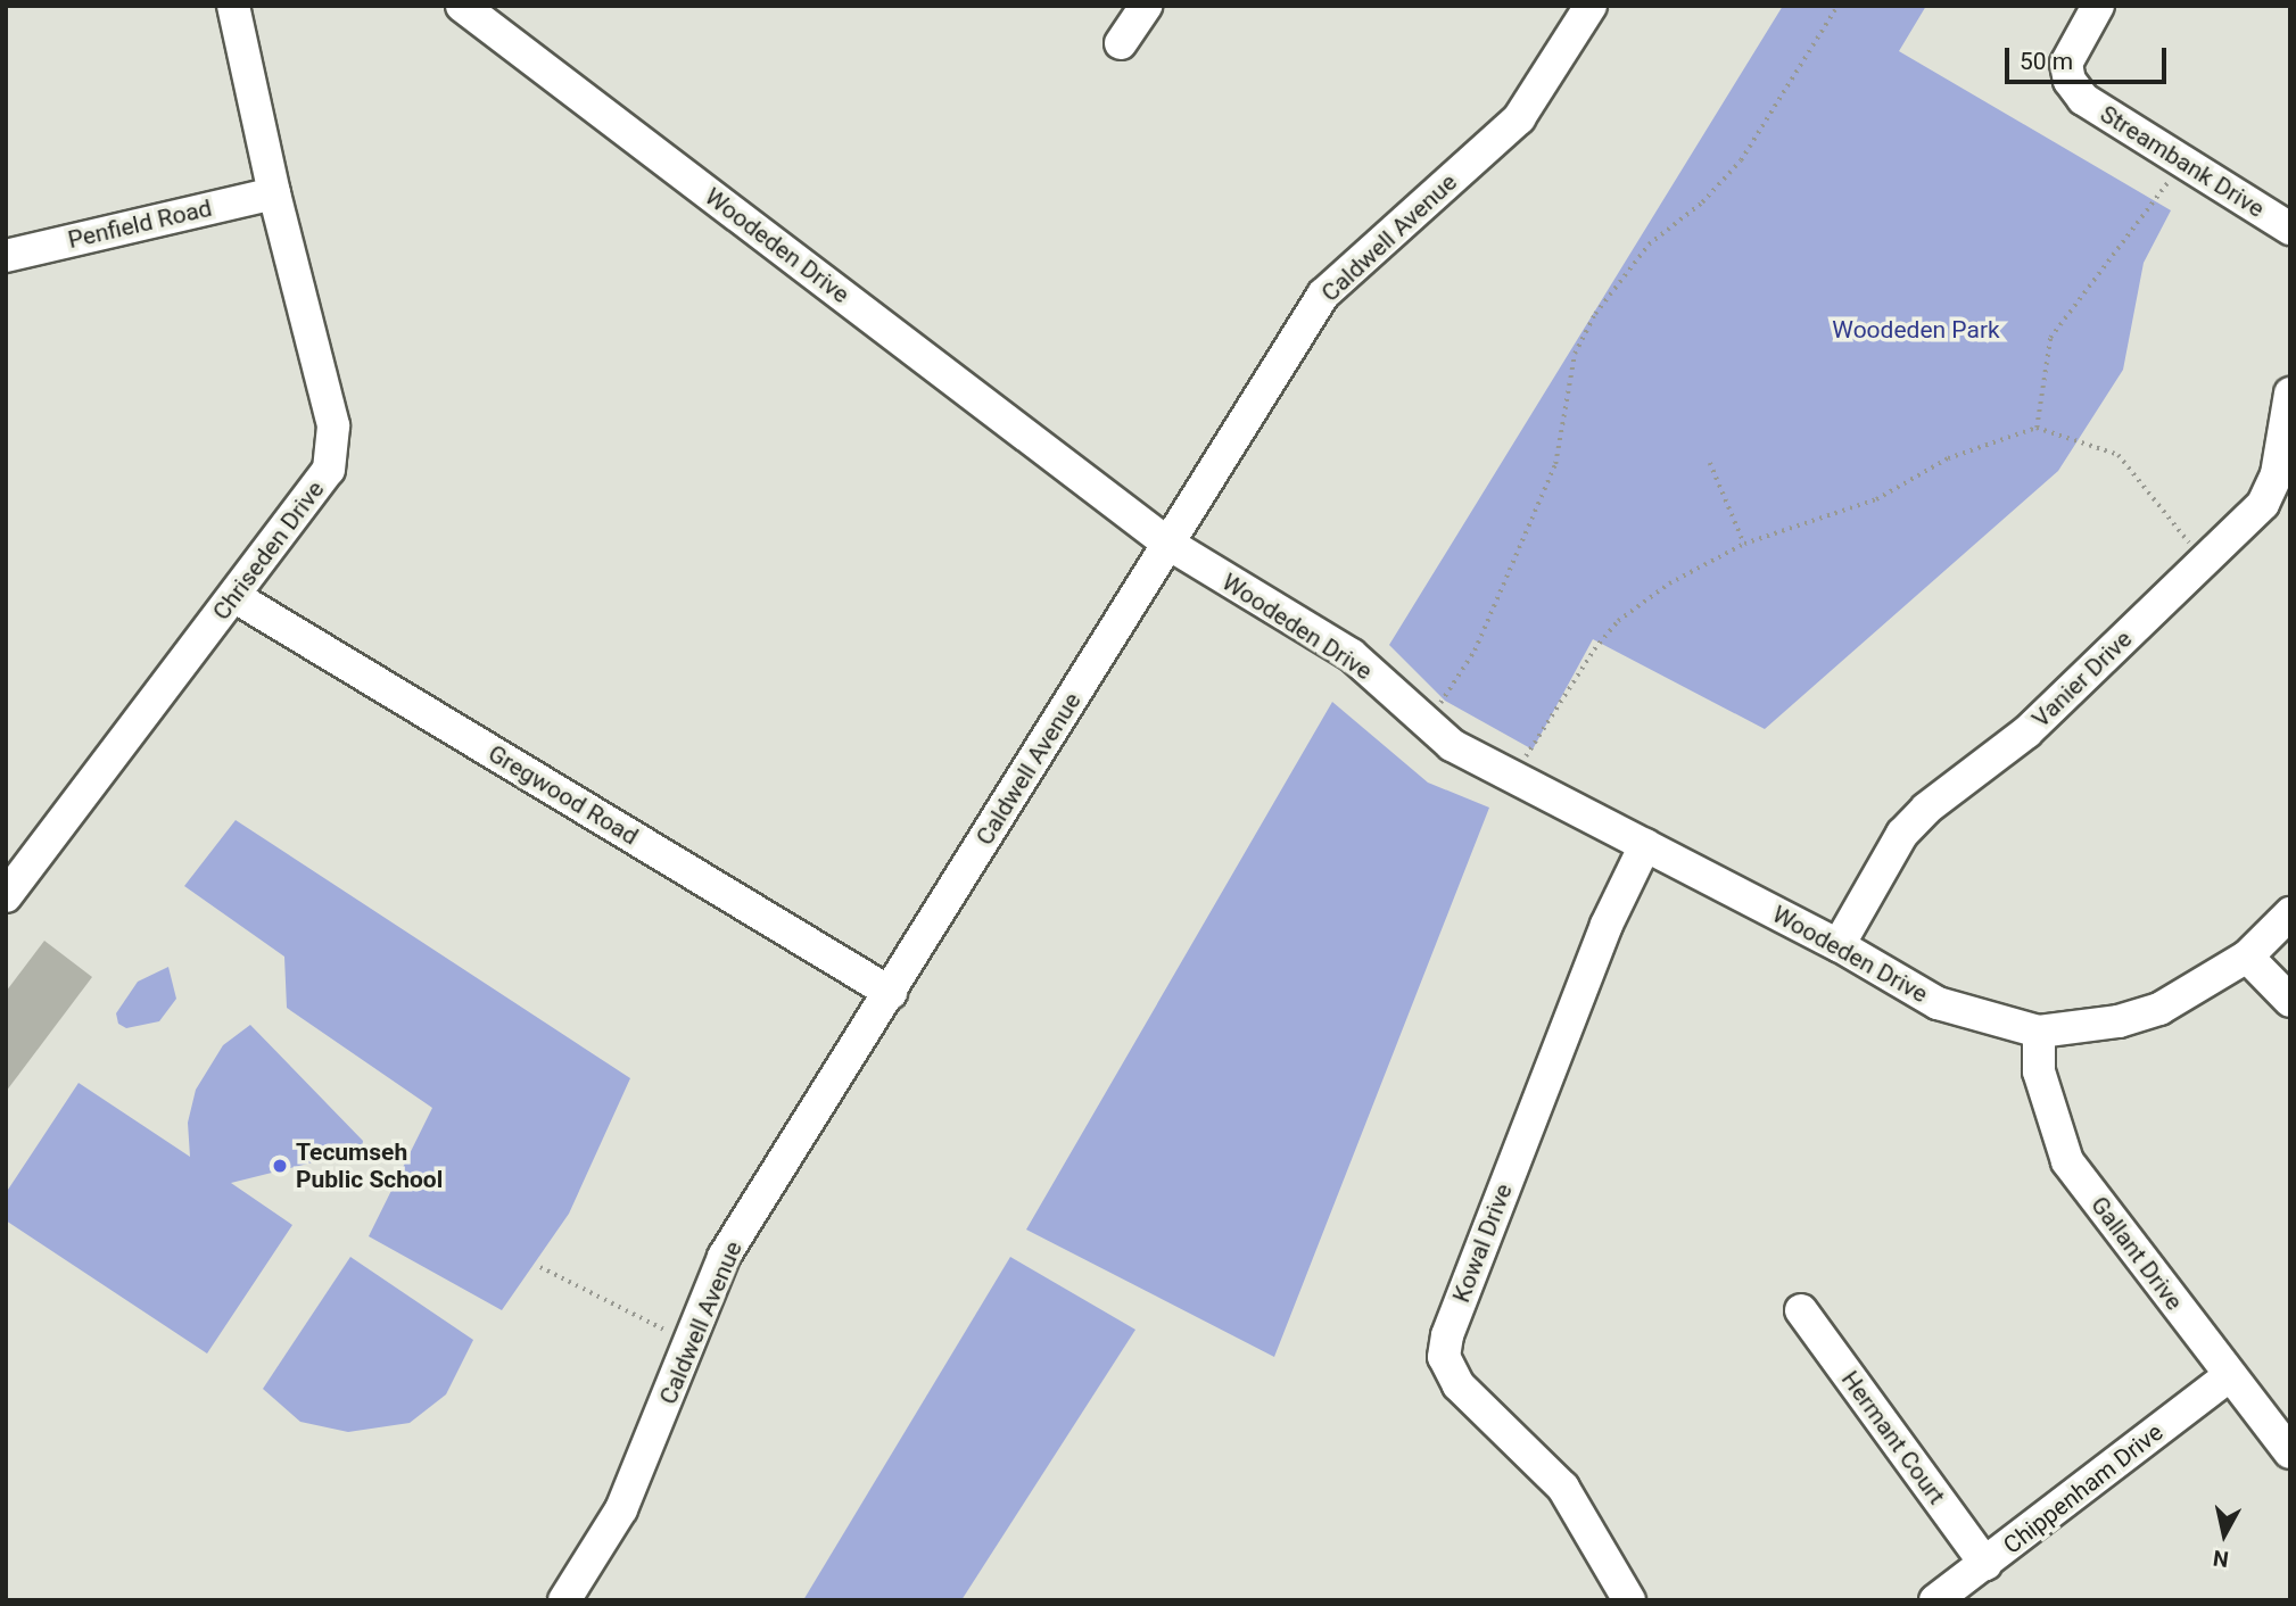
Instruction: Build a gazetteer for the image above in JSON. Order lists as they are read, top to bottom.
{
  "streets": {
    "street": [
      "Streambank Drive",
      "Penfield Road",
      "Caldwell Avenue",
      "Woodeden Drive",
      "Chriseden Drive",
      "Vanier Drive",
      "Gregwood Road",
      "Kowal Drive",
      "Gallant Drive",
      "Hermant Court",
      "Chippenham Drive"
    ]
  },
  "crossings": [
    ["Penfield Road", "Chriseden Drive"],
    ["Caldwell Avenue", "Woodeden Drive"],
    ["Caldwell Avenue", "Gregwood Road"],
    ["Woodeden Drive", "Vanier Drive"],
    ["Woodeden Drive", "Kowal Drive"],
    ["Woodeden Drive", "Gallant Drive"],
    ["Chriseden Drive", "Gregwood Road"],
    ["Gallant Drive", "Chippenham Drive"],
    ["Hermant Court", "Chippenham Drive"]
  ],
  "parks": ["Woodeden Park"],
  "places": ["Tecumseh Public School"],
  "scale_bar": "50 m",
  "north": "bottom"
}
